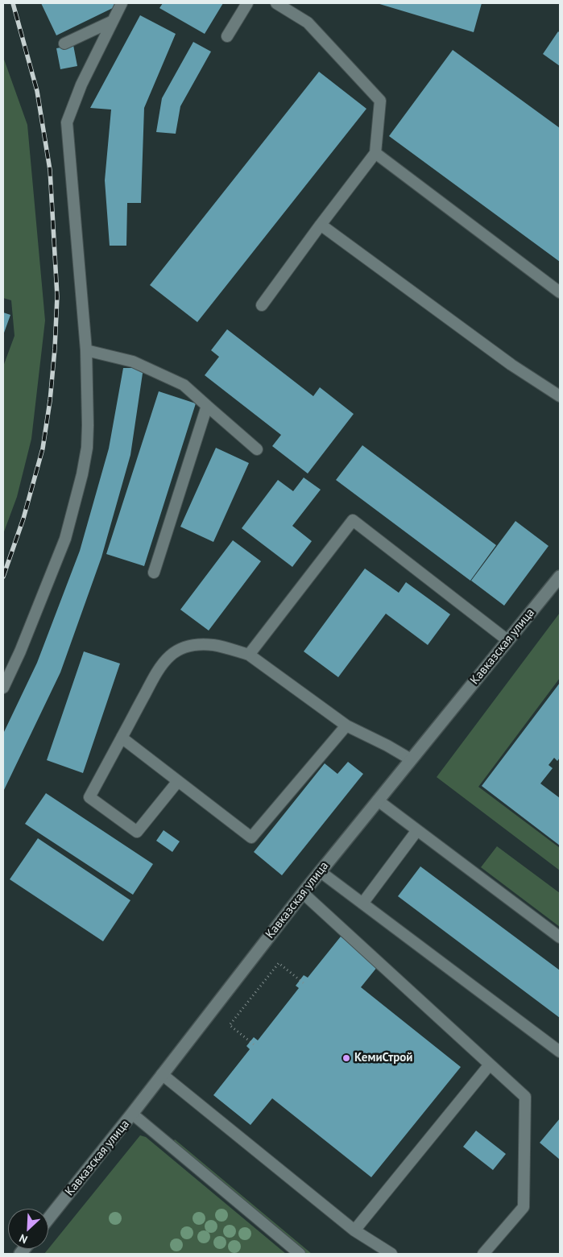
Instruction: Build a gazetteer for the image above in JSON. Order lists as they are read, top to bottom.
{
  "streets": {
    "street": ["Кавказская улица"]
  },
  "places": ["КемиСтрой"],
  "north": "bottom left"
}
